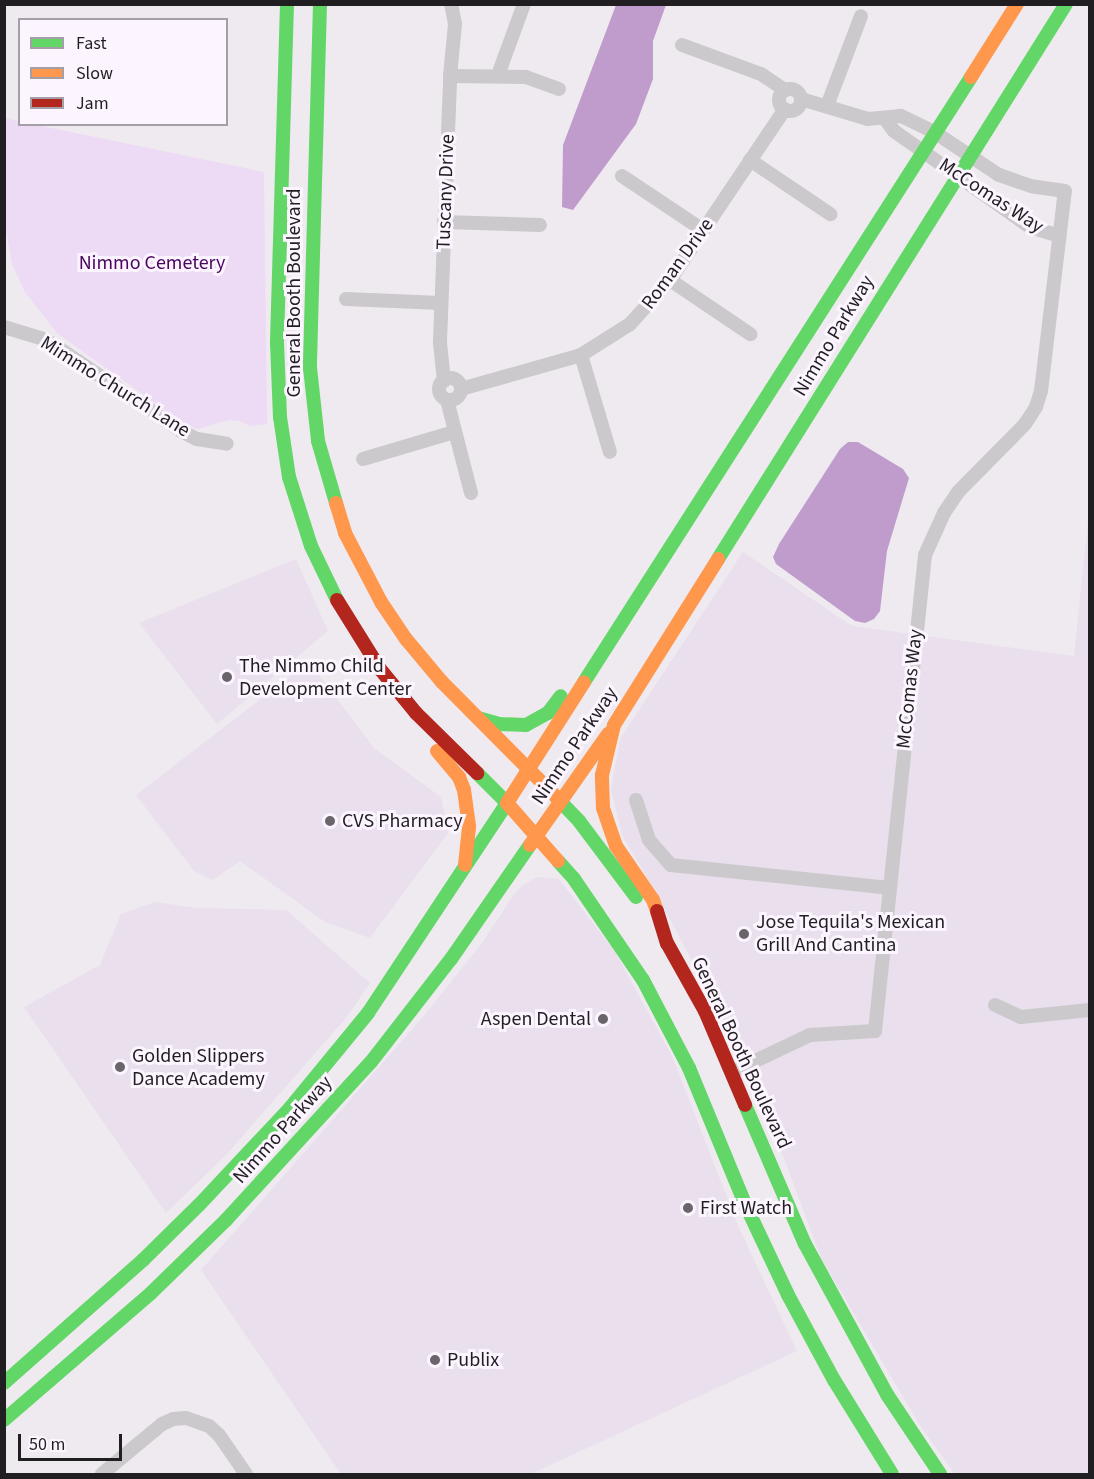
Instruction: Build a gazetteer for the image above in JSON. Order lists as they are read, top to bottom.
{
  "streets": {
    "main road": ["General Booth Boulevard", "Nimmo Parkway"],
    "street": [
      "Tuscany Drive",
      "McComas Way",
      "Roman Drive",
      "Mimmo Church Lane"
    ]
  },
  "crossings": [
    ["Tuscany Drive", "Roman Drive"],
    ["McComas Way", "General Booth Boulevard"],
    ["McComas Way", "Nimmo Parkway"],
    ["General Booth Boulevard", "Nimmo Parkway"]
  ],
  "parks": ["Nimmo Cemetery"],
  "places": [
    "The Nimmo Child Development Center",
    "CVS Pharmacy",
    "Jose Tequila's Mexican Grill And Cantina",
    "Aspen Dental",
    "Golden Slippers Dance Academy",
    "First Watch",
    "Publix"
  ],
  "legend": ["Fast", "Slow", "Jam"],
  "scale_bar": "50 m"
}
